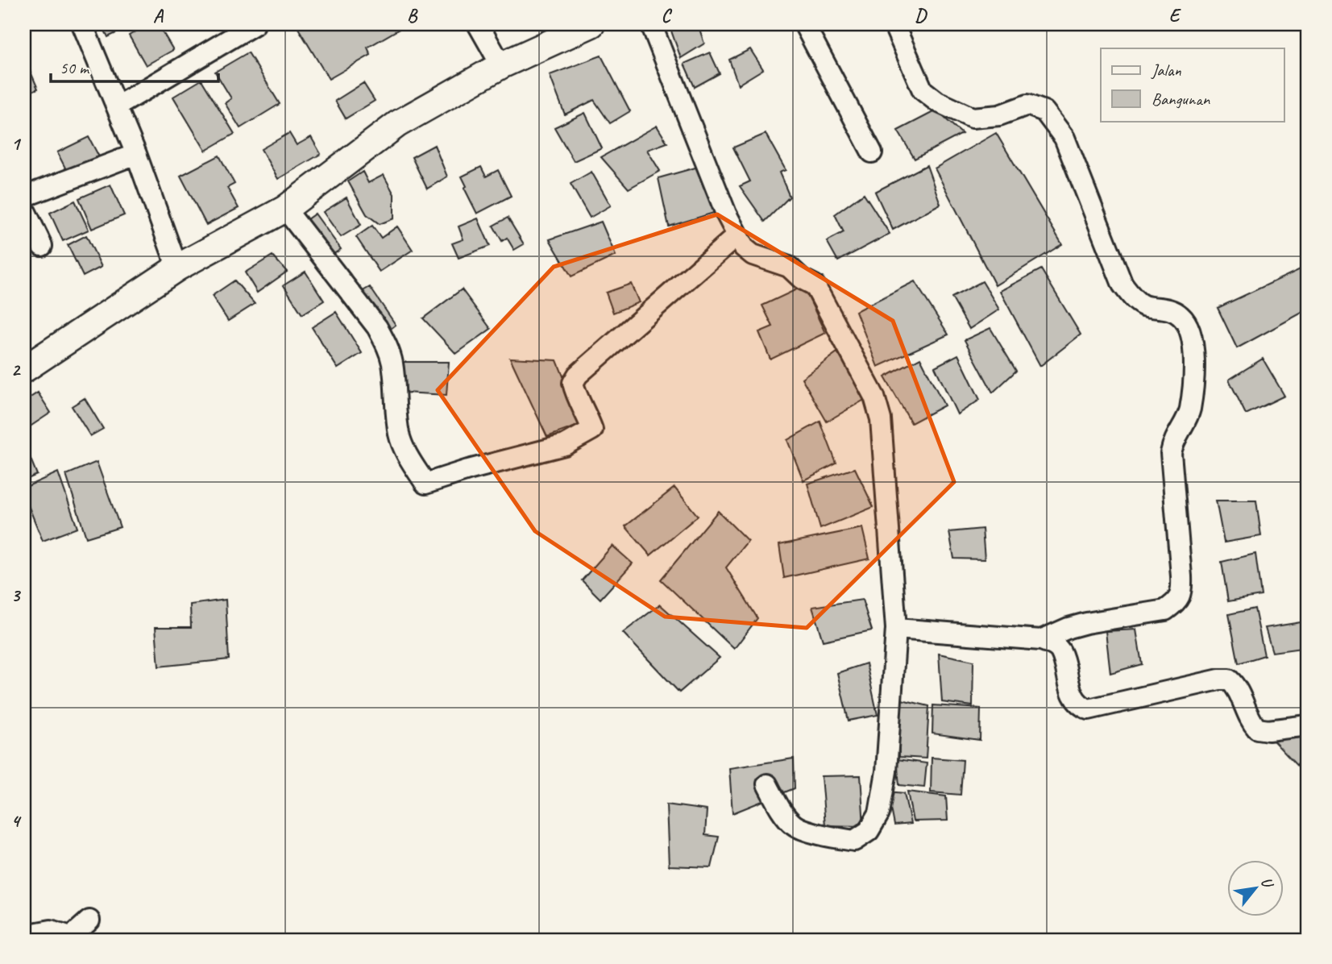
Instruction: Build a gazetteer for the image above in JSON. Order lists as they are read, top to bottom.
{
  "legend": ["Jalan", "Bangunan"],
  "scale_bar": "50 m",
  "north": "top right",
  "grid": {
    "columns": [
      "A",
      "B",
      "C",
      "D",
      "E"
    ],
    "rows": [
      "1",
      "2",
      "3",
      "4"
    ]
  }
}
